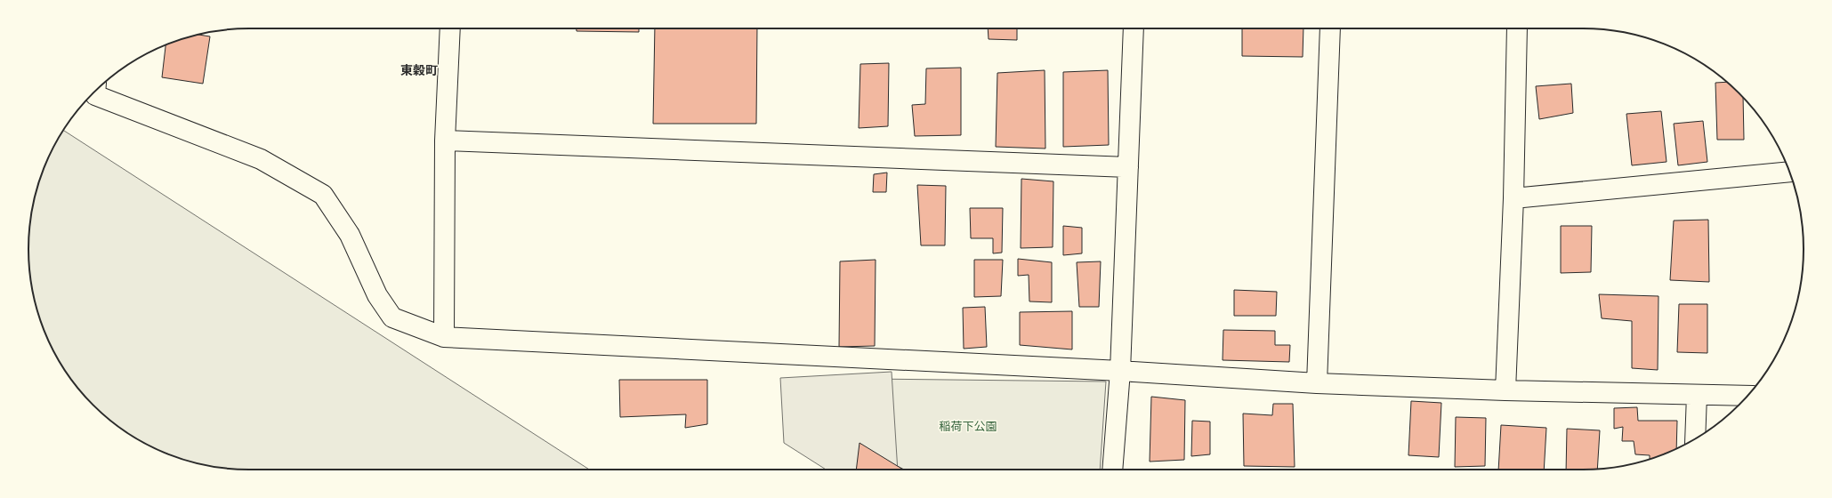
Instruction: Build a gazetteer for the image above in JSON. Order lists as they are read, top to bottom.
{
  "districts": ["東穀町"],
  "parks": ["稲荷下公園"]
}
